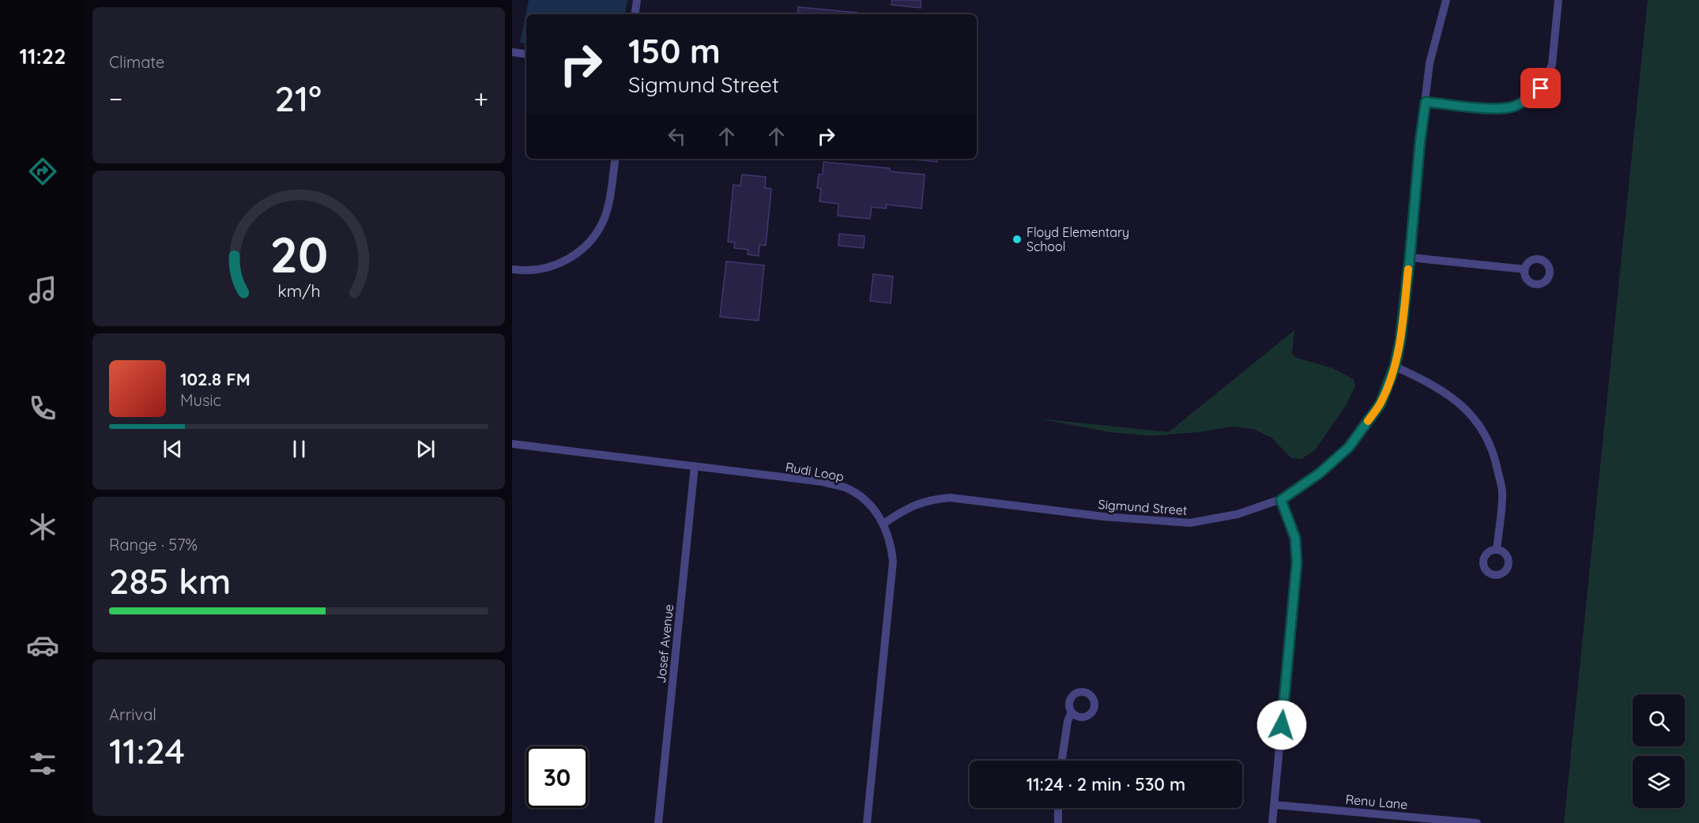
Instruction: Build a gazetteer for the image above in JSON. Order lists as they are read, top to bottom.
{
  "streets": {
    "street": [
      "Rudi Loop",
      "Sigmund Street",
      "Josef Avenue",
      "Renu Lane"
    ]
  },
  "crossings": [
    ["Rudi Loop", "Sigmund Street"],
    ["Rudi Loop", "Josef Avenue"]
  ],
  "places": ["Floyd Elementary School"],
  "page": {
    "tabs": "11:22",
    "tile": [
      "Climate",
      ["Range · 57%", "285 km"],
      ["Arrival", "11:24"]
    ],
    "turn": ["150 m", "Sigmund Street"],
    "heat": ["−", "21°", "+"],
    "song": ["102.8 FM", "Music"],
    "limit": "30",
    "trip": "11:24 · 2 min · 530 m",
    "gauge": ["20", "km/h"]
  }
}
